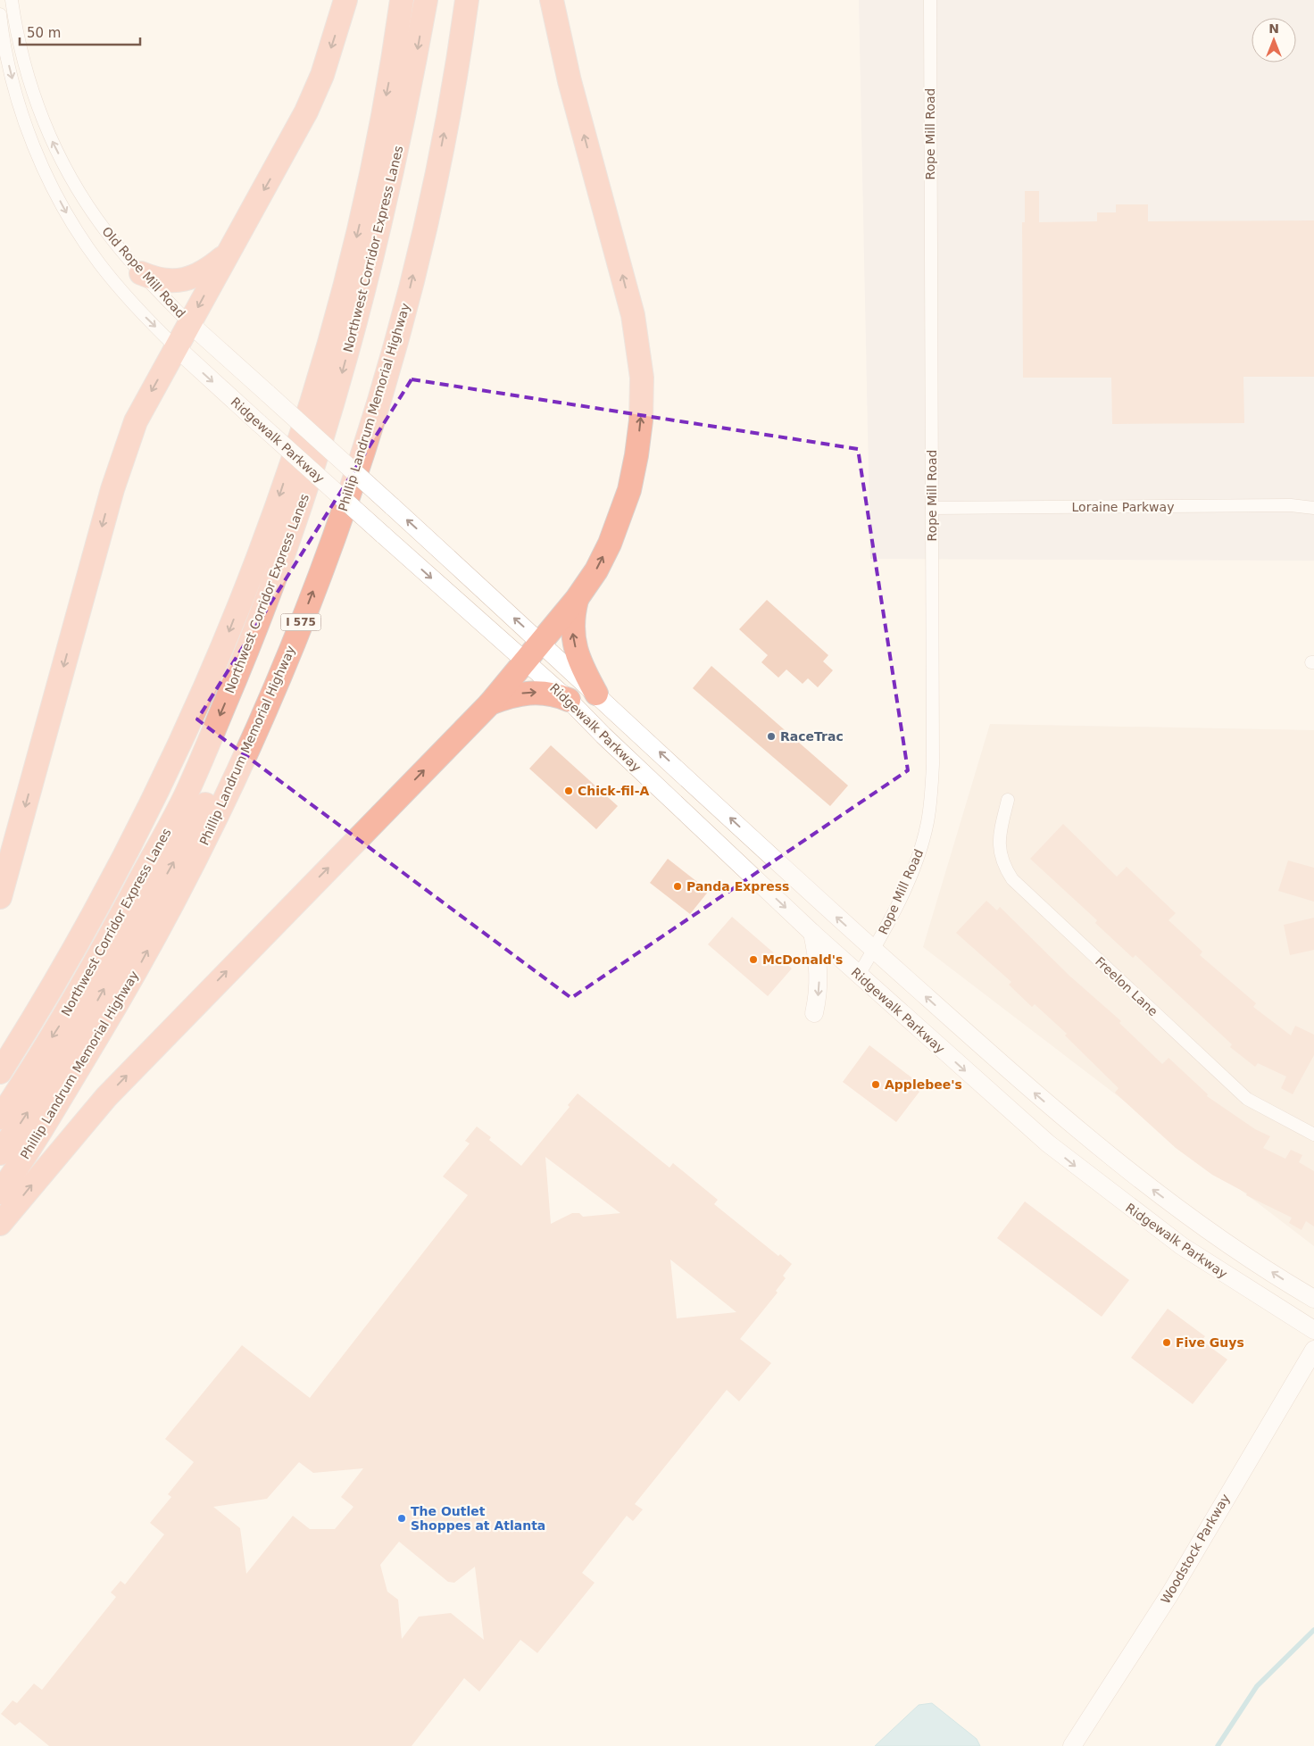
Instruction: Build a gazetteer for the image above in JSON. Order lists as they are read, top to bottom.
{
  "streets": {
    "highway": ["Northwest Corridor Express Lanes", "Phillip Landrum Memorial Highway", "I 575"],
    "main road": ["Old Rope Mill Road", "Ridgewalk Parkway", "Woodstock Parkway"],
    "street": ["Rope Mill Road", "Loraine Parkway", "Freelon Lane"]
  },
  "crossings": [
    ["Rope Mill Road", "Ridgewalk Parkway"],
    ["Rope Mill Road", "Loraine Parkway"],
    ["Old Rope Mill Road", "Ridgewalk Parkway"]
  ],
  "places": [
    "RaceTrac",
    "Chick-fil-A",
    "Panda Express",
    "McDonald's",
    "Applebee's",
    "Five Guys",
    "The Outlet Shoppes at Atlanta"
  ],
  "scale_bar": "50 m",
  "north": "top"
}
